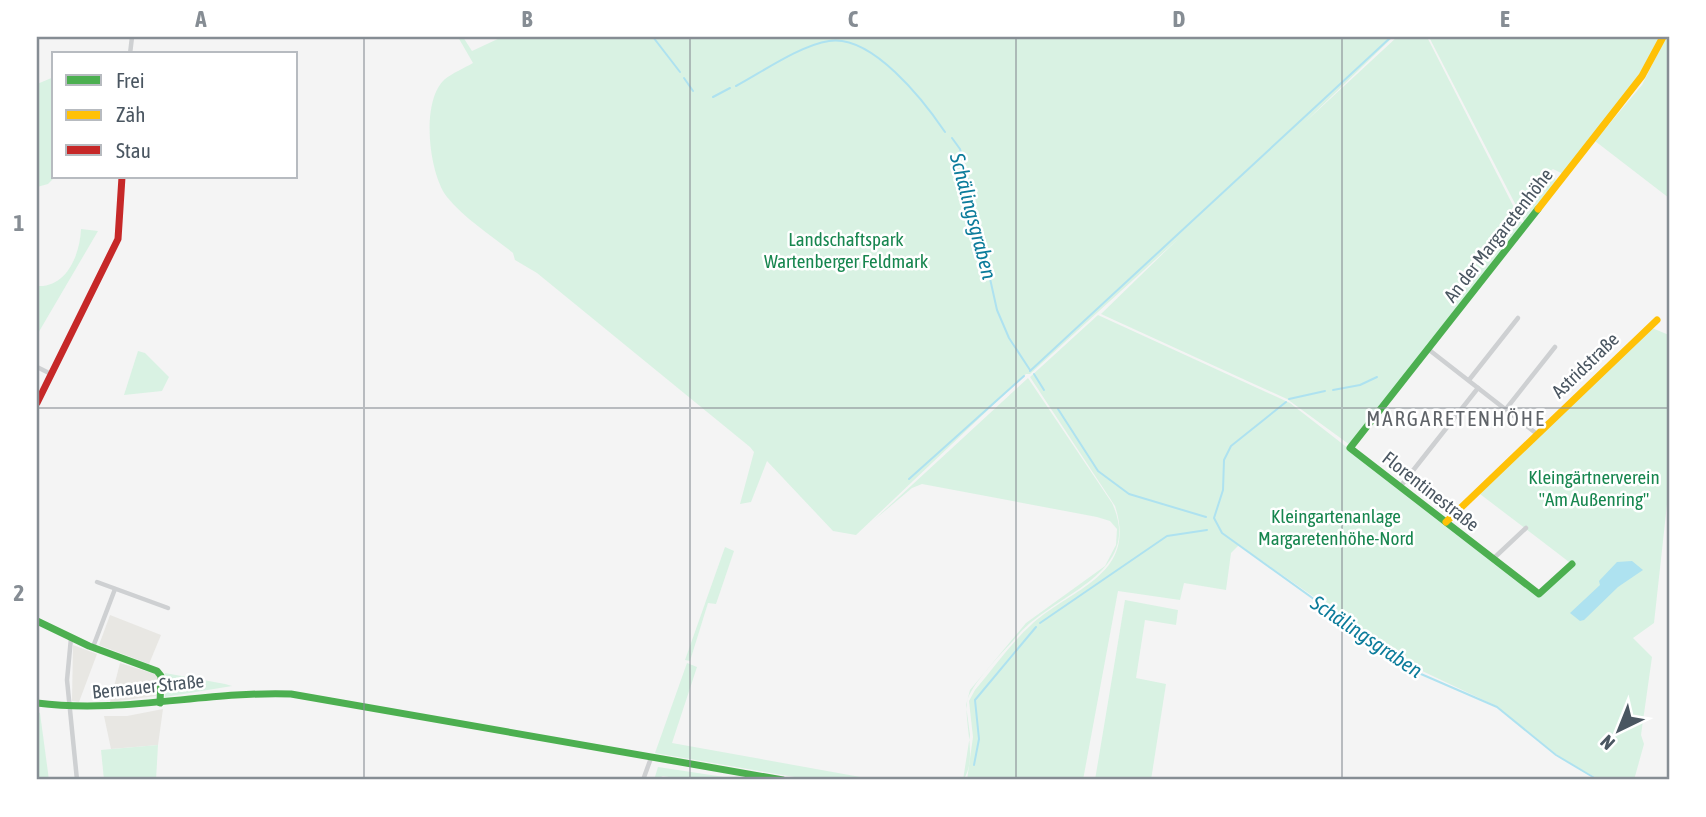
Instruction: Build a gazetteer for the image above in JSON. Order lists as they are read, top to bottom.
{
  "streets": {
    "street": [
      "An der Margaretenhöhe",
      "Astridstraße",
      "Florentinestraße",
      "Bernauer Straße"
    ]
  },
  "crossings": [
    ["An der Margaretenhöhe", "Florentinestraße"],
    ["Astridstraße", "Florentinestraße"]
  ],
  "districts": ["MARGARETENHÖHE"],
  "water": ["Schälingsgraben"],
  "parks": ["Landschaftspark Wartenberger Feldmark", "Kleingärtnerverein \"Am Außenring\"", "Kleingartenanlage Margaretenhöhe-Nord"],
  "legend": ["Frei", "Zäh", "Stau"],
  "north": "bottom left",
  "grid": {
    "columns": [
      "A",
      "B",
      "C",
      "D",
      "E"
    ],
    "rows": ["1", "2"]
  }
}
